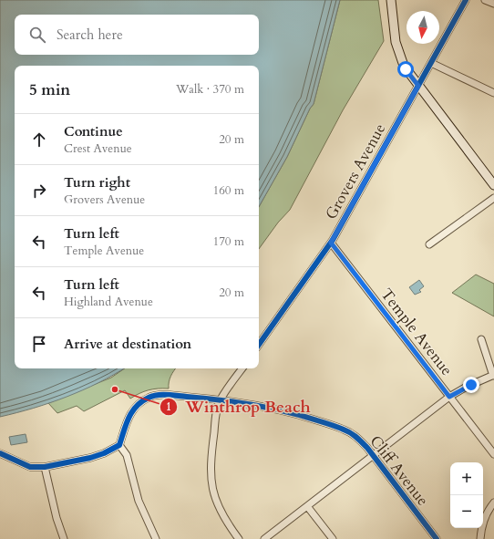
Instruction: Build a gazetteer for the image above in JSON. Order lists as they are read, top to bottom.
{
  "streets": {
    "street": ["Grovers Avenue", "Temple Avenue", "Cliff Avenue"]
  },
  "crossings": [
    ["Grovers Avenue", "Temple Avenue"]
  ],
  "places": ["Winthrop Beach"],
  "north": "bottom",
  "page": {
    "search": "Search here",
    "heading": ["5 min", "Walk · 370 m"],
    "list": [
      ["Continue", "Crest Avenue", "20 m"],
      ["Turn right", "Grovers Avenue", "160 m"],
      ["Turn left", "Temple Avenue", "170 m"],
      ["Turn left", "Highland Avenue", "20 m"],
      "Arrive at destination"
    ],
    "map_buttons": ["+", "−"]
  }
}
